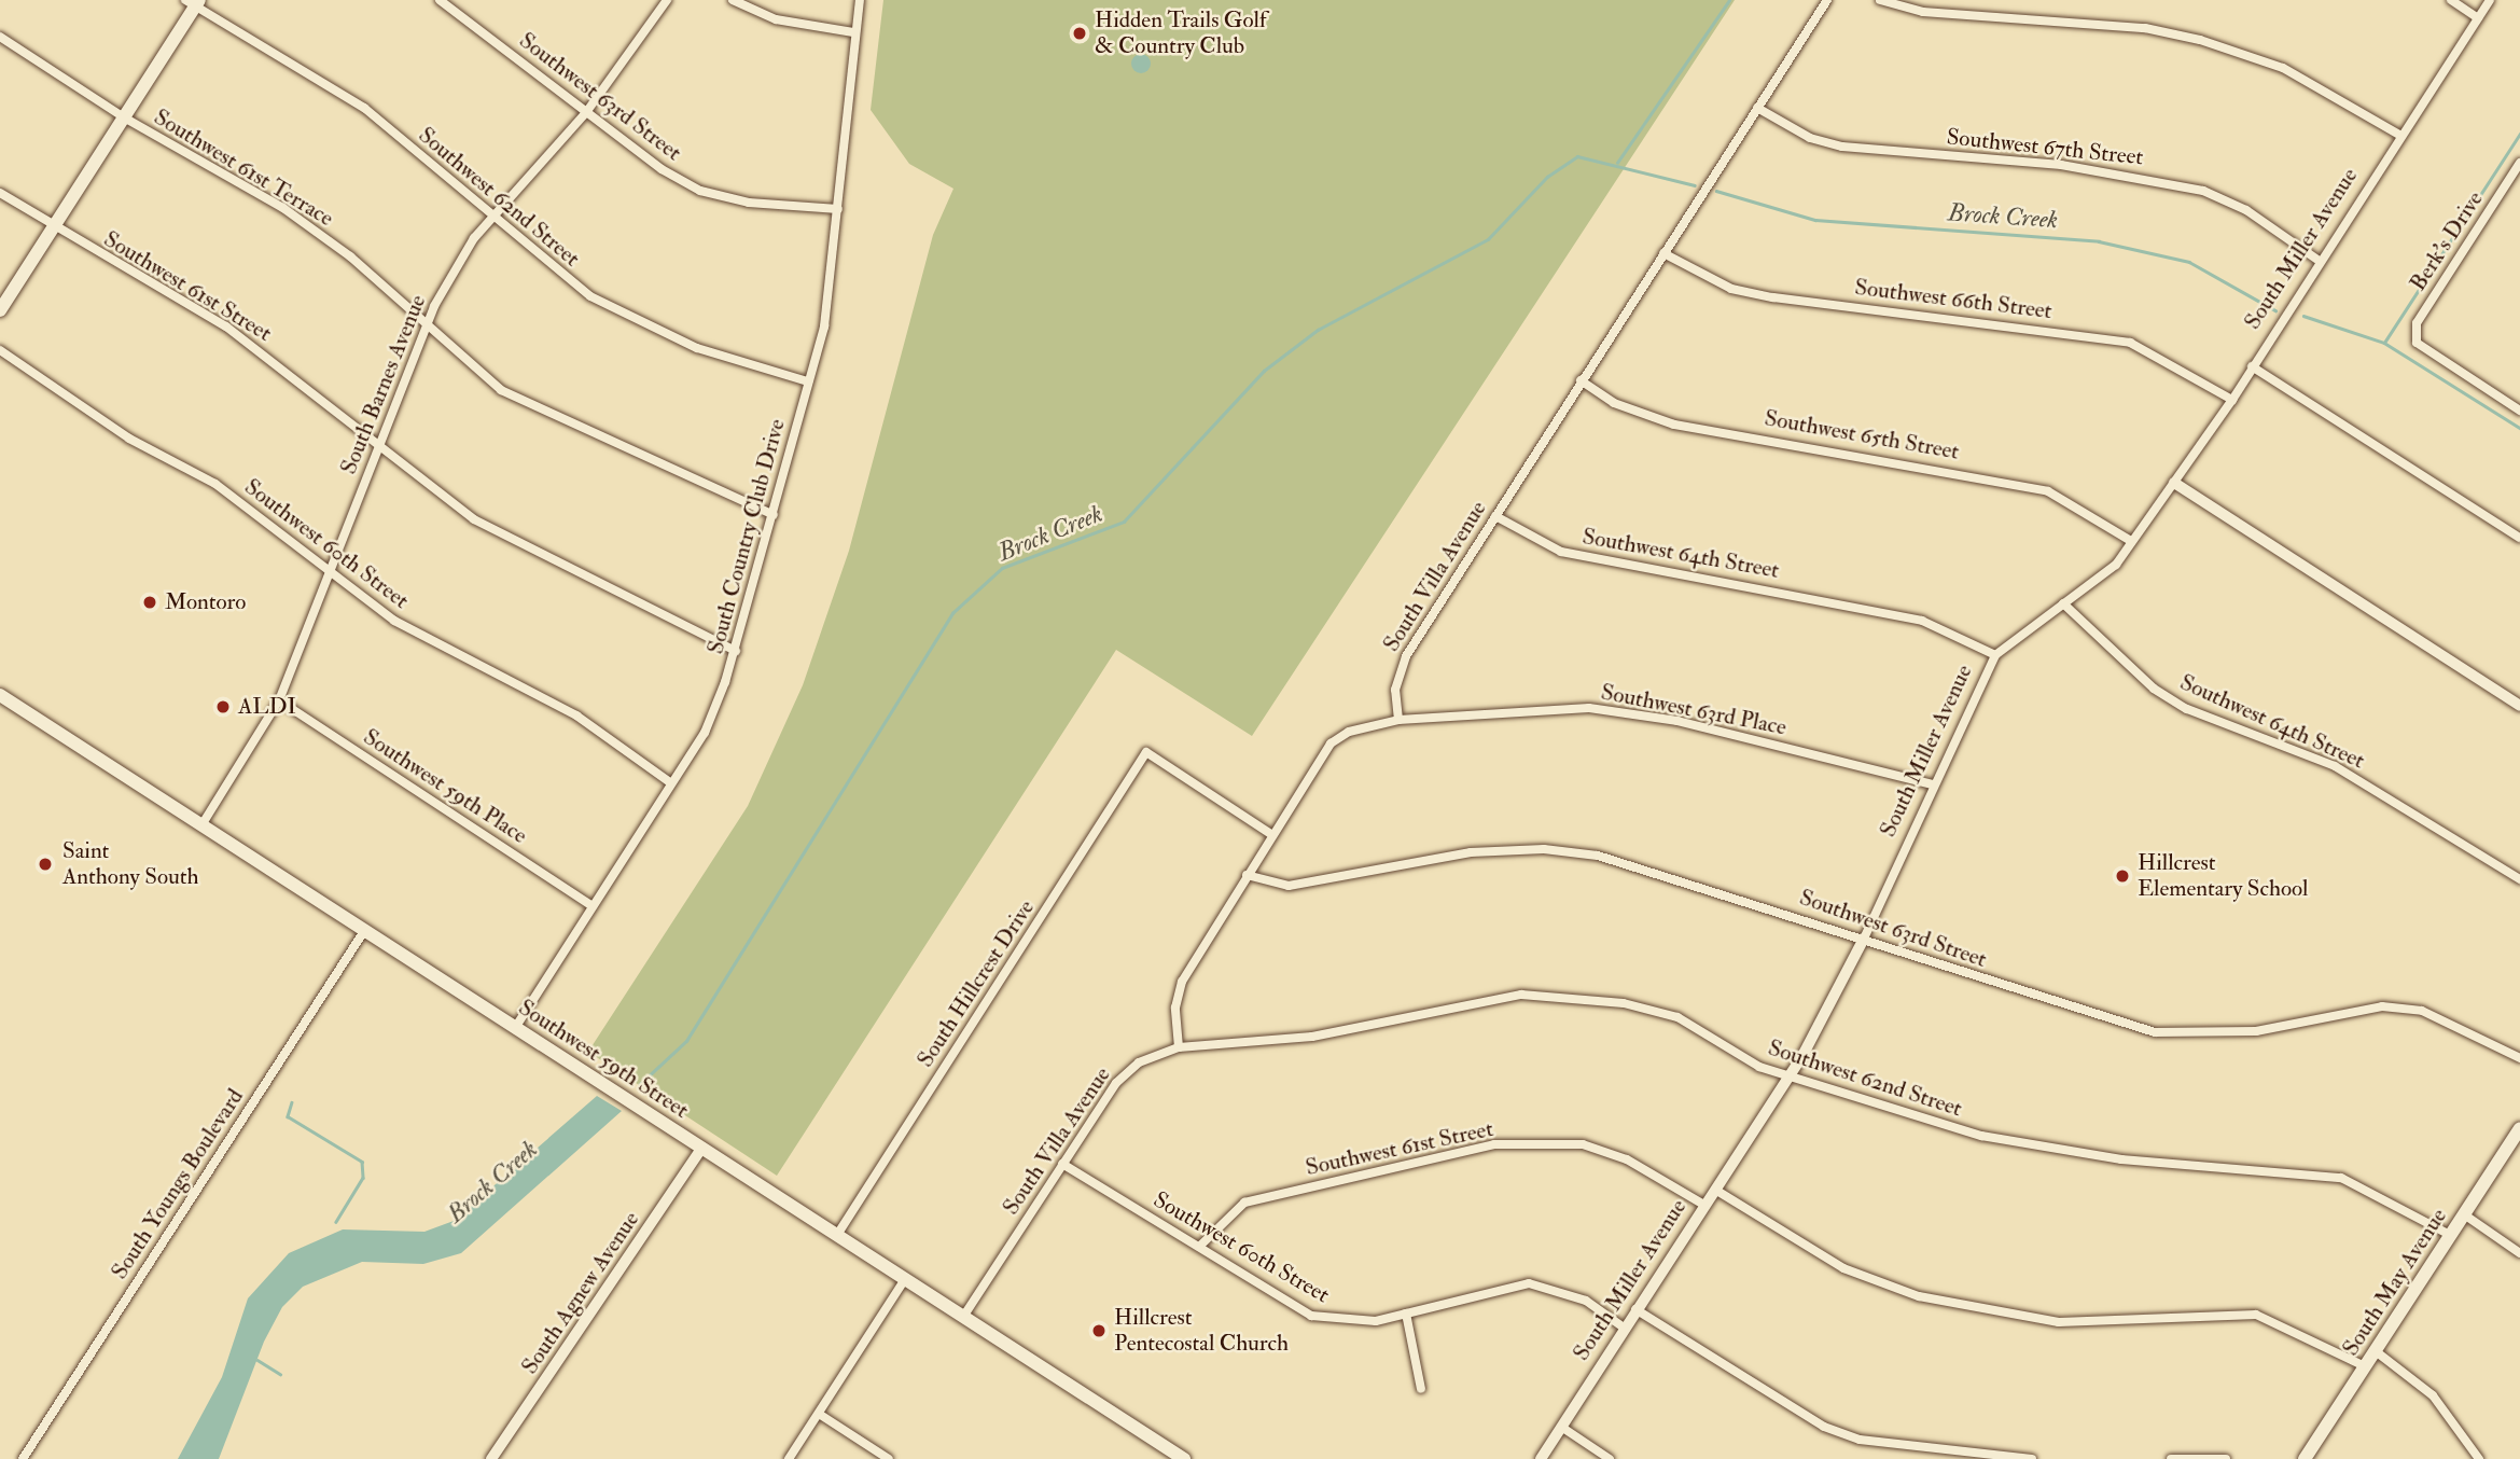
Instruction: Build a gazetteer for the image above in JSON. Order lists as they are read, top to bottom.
{
  "streets": {
    "main road": ["Southwest 59th Street", "South May Avenue"],
    "street": [
      "Southwest 63rd Street",
      "Southwest 67th Street",
      "Southwest 61st Terrace",
      "Southwest 62nd Street",
      "Berk's Drive",
      "South Miller Avenue",
      "Southwest 61st Street",
      "Southwest 66th Street",
      "South Barnes Avenue",
      "Southwest 65th Street",
      "South Country Club Drive",
      "Southwest 60th Street",
      "Southwest 64th Street",
      "South Villa Avenue",
      "Southwest 63rd Place",
      "Southwest 59th Place",
      "South Hillcrest Drive",
      "South Youngs Boulevard",
      "South Agnew Avenue"
    ]
  },
  "crossings": [
    ["Southwest 63rd Street", "South Miller Avenue"],
    ["Southwest 63rd Street", "South Barnes Avenue"],
    ["Southwest 63rd Street", "South Country Club Drive"],
    ["Southwest 67th Street", "South Miller Avenue"],
    ["Southwest 67th Street", "South Villa Avenue"],
    ["Southwest 61st Terrace", "South Barnes Avenue"],
    ["Southwest 61st Terrace", "South Country Club Drive"],
    ["Southwest 62nd Street", "South Miller Avenue"],
    ["Southwest 62nd Street", "South Barnes Avenue"],
    ["Southwest 62nd Street", "South Country Club Drive"],
    ["Southwest 62nd Street", "South Villa Avenue"],
    ["Southwest 62nd Street", "South May Avenue"],
    ["South Miller Avenue", "Southwest 61st Street"],
    ["South Miller Avenue", "Southwest 66th Street"],
    ["South Miller Avenue", "Southwest 65th Street"],
    ["South Miller Avenue", "Southwest 60th Street"],
    ["South Miller Avenue", "Southwest 64th Street"],
    ["South Miller Avenue", "Southwest 63rd Place"],
    ["Southwest 61st Street", "South Barnes Avenue"],
    ["Southwest 61st Street", "South Country Club Drive"],
    ["Southwest 61st Street", "Southwest 60th Street"],
    ["Southwest 66th Street", "South Villa Avenue"],
    ["South Barnes Avenue", "Southwest 60th Street"],
    ["South Barnes Avenue", "Southwest 59th Place"],
    ["South Barnes Avenue", "Southwest 59th Street"],
    ["Southwest 65th Street", "South Villa Avenue"],
    ["South Country Club Drive", "Southwest 60th Street"],
    ["South Country Club Drive", "Southwest 59th Place"],
    ["South Country Club Drive", "Southwest 59th Street"],
    ["Southwest 60th Street", "South Villa Avenue"],
    ["Southwest 64th Street", "South Villa Avenue"],
    ["South Villa Avenue", "Southwest 63rd Place"],
    ["South Villa Avenue", "Southwest 59th Street"],
    ["South Hillcrest Drive", "Southwest 59th Street"],
    ["Southwest 59th Street", "South Youngs Boulevard"],
    ["Southwest 59th Street", "South Agnew Avenue"]
  ],
  "water": ["Brock Creek"],
  "places": [
    "Hidden Trails Golf & Country Club",
    "Montoro",
    "ALDI",
    "Saint Anthony South",
    "Hillcrest Elementary School",
    "Hillcrest Pentecostal Church"
  ]
}
